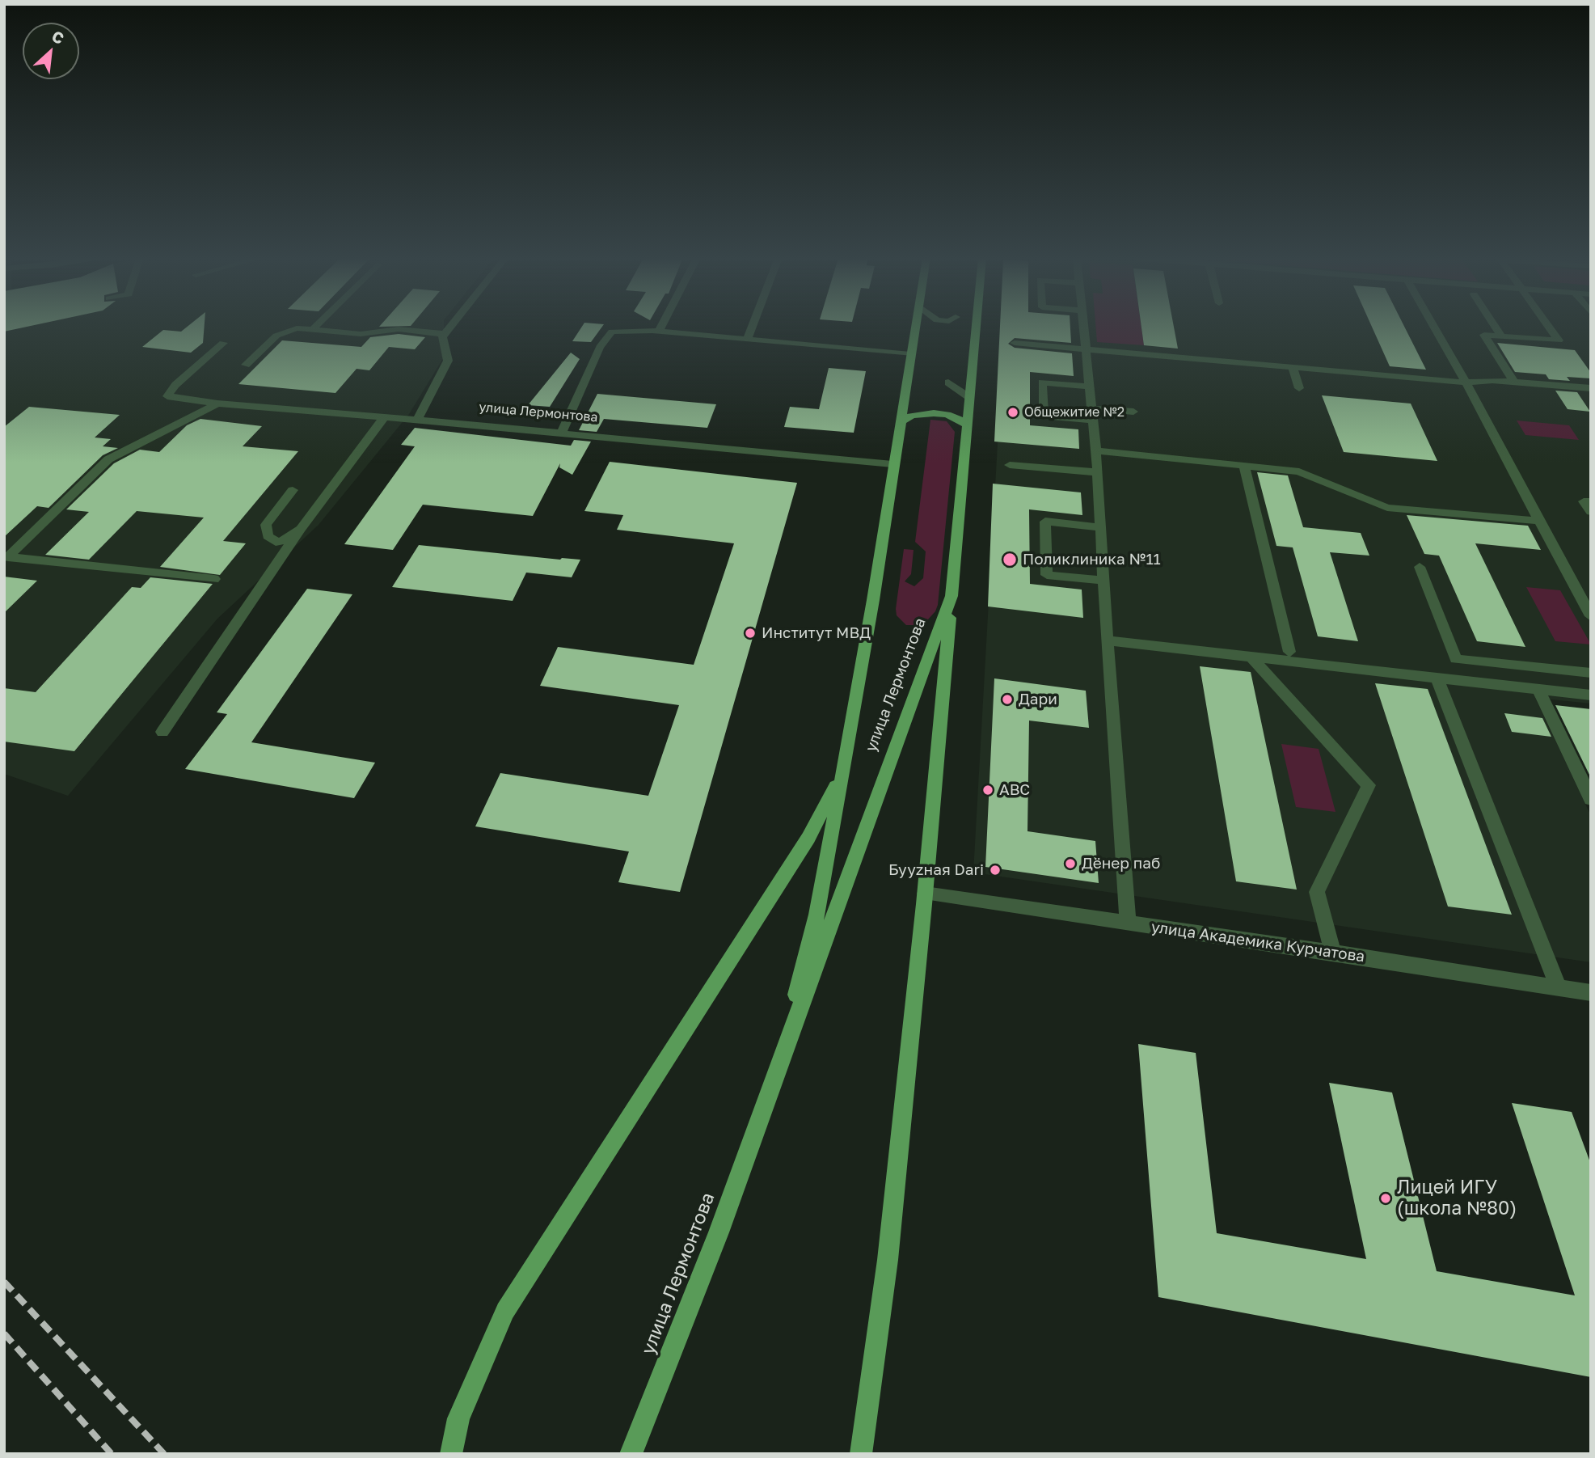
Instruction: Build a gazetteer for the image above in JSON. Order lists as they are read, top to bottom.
{
  "streets": {
    "main road": ["улица Лермонтова"],
    "street": ["улица Академика Курчатова"]
  },
  "places": [
    "Общежитие №2",
    "Поликлиника №11",
    "Институт МВД",
    "Дари",
    "ABC",
    "Дёнер паб",
    "Бууzная Dari",
    "Лицей ИГУ (школа №80)"
  ],
  "north": "top right"
}
